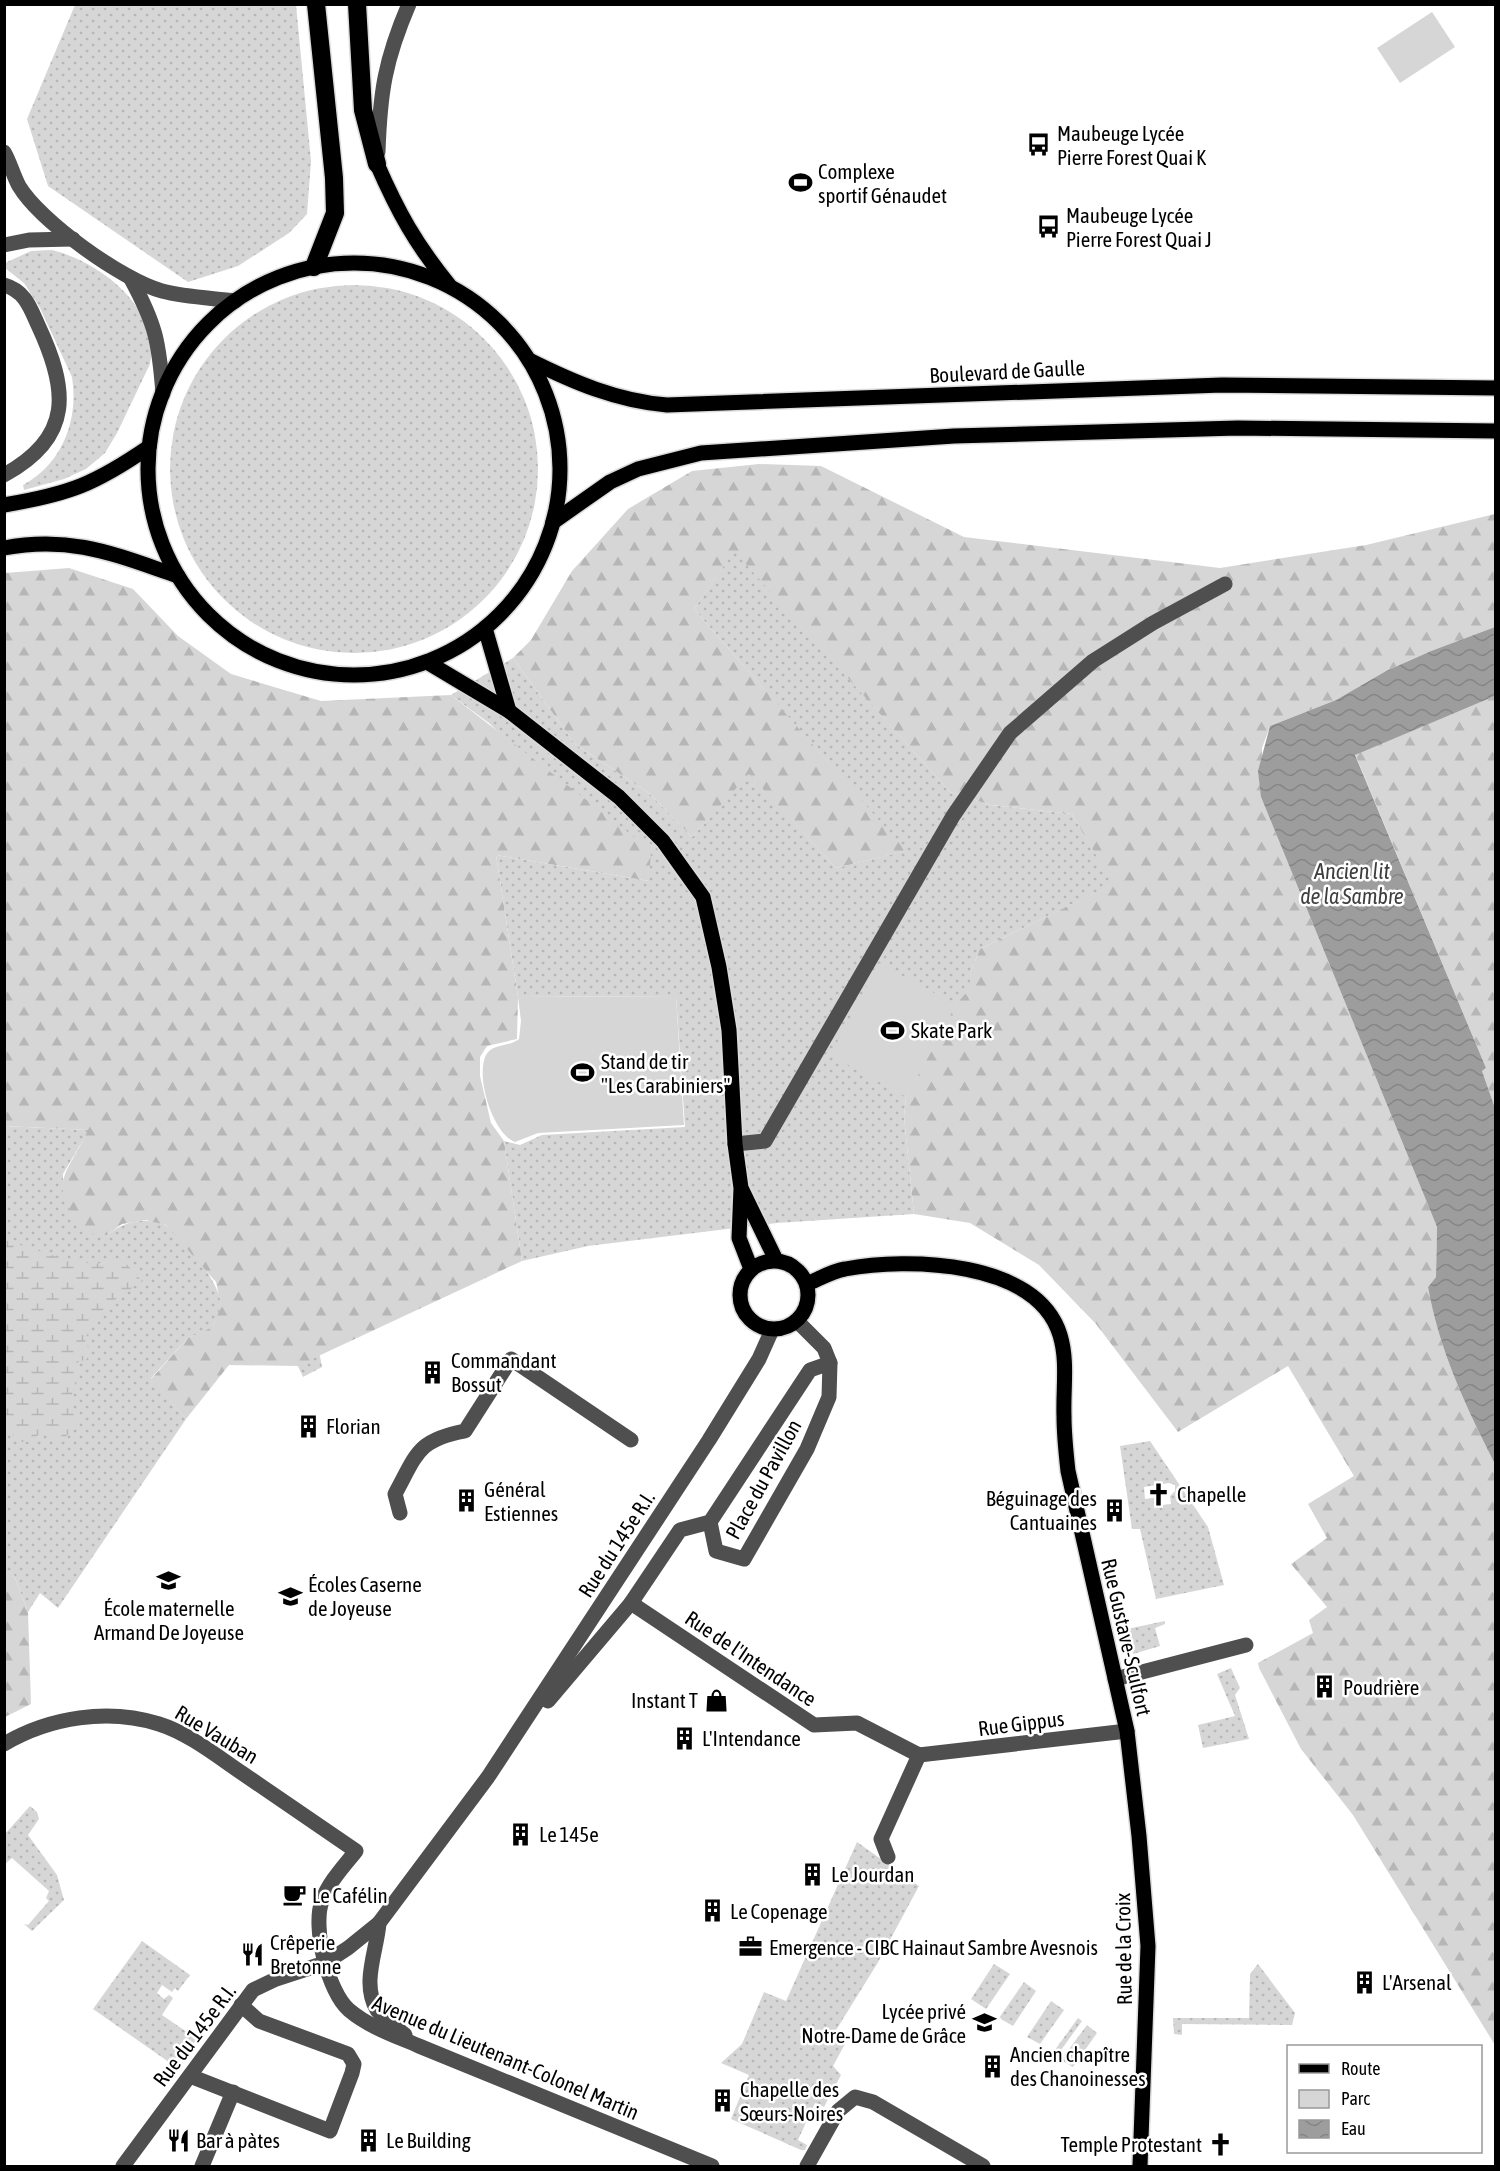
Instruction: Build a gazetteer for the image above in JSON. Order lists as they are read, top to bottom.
{
  "streets": {
    "main road": ["Boulevard de Gaulle", "Rue Gustave-Sculfort", "Rue de la Croix"],
    "street": [
      "Place du Pavillon",
      "Rue du 145e R.I.",
      "Rue de l'Intendance",
      "Rue Gippus",
      "Rue Vauban",
      "Avenue du Lieutenant-Colonel Martin"
    ]
  },
  "crossings": [
    ["Place du Pavillon", "Rue du 145e R.I."],
    ["Place du Pavillon", "Rue de l'Intendance"],
    ["Rue du 145e R.I.", "Rue Gustave-Sculfort"],
    ["Rue du 145e R.I.", "Rue de l'Intendance"],
    ["Rue du 145e R.I.", "Rue Vauban"],
    ["Rue du 145e R.I.", "Avenue du Lieutenant-Colonel Martin"],
    ["Rue Gustave-Sculfort", "Rue Gippus"],
    ["Rue Gustave-Sculfort", "Rue de la Croix"],
    ["Rue de l'Intendance", "Rue Gippus"],
    ["Rue Gippus", "Rue de la Croix"],
    ["Rue Vauban", "Avenue du Lieutenant-Colonel Martin"]
  ],
  "water": ["Ancien lit de la Sambre"],
  "places": {
    "bus stop": ["Maubeuge Lycée Pierre Forest Quai K", "Maubeuge Lycée Pierre Forest Quai J"],
    "sports": ["Complexe sportif Génaudet", "Skate Park", "Stand de tir \"Les Carabiniers\""],
    "building": [
      "Commandant Bossut",
      "Florian",
      "Général Estiennes",
      "Béguinage des Cantuaines",
      "Poudrière",
      "L'Intendance",
      "Le 145e",
      "Le Jourdan",
      "Le Copenage",
      "L'Arsenal",
      "Ancien chapître des Chanoinesses",
      "Chapelle des Sœurs-Noires",
      "Le Building"
    ],
    "church": ["Chapelle", "Temple Protestant"],
    "school or university": ["École maternelle Armand De Joyeuse", "Écoles Caserne de Joyeuse", "Lycée privé Notre-Dame de Grâce"],
    "shop": ["Instant T"],
    "cafe": ["Le Cafélin"],
    "office": ["Emergence - CIBC Hainaut Sambre Avesnois"],
    "restaurant": ["Crêperie Bretonne", "Bar à pàtes"]
  },
  "legend": ["Route", "Parc", "Eau"]
}
